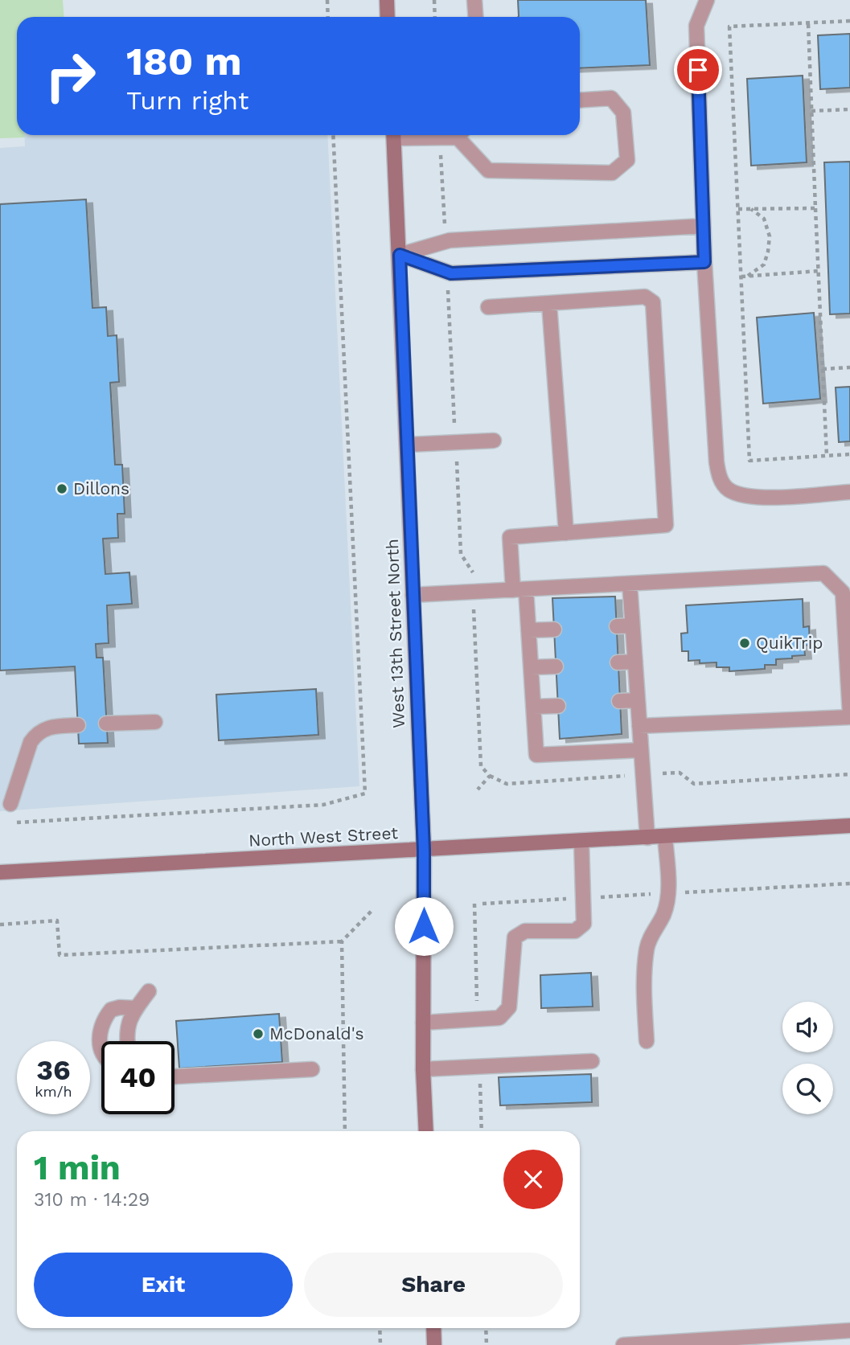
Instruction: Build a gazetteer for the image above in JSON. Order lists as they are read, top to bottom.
{
  "streets": {
    "street": ["West 13th Street North", "North West Street"]
  },
  "crossings": [
    ["West 13th Street North", "North West Street"]
  ],
  "places": ["Dillons", "QuikTrip", "McDonald's"],
  "page": {
    "turn": ["180 m", "Turn right"],
    "speed": "36 km/h",
    "limit": "40",
    "heading": ["1 min", "310 m · 14:29"],
    "buttons": ["Exit", "Share"]
  }
}
